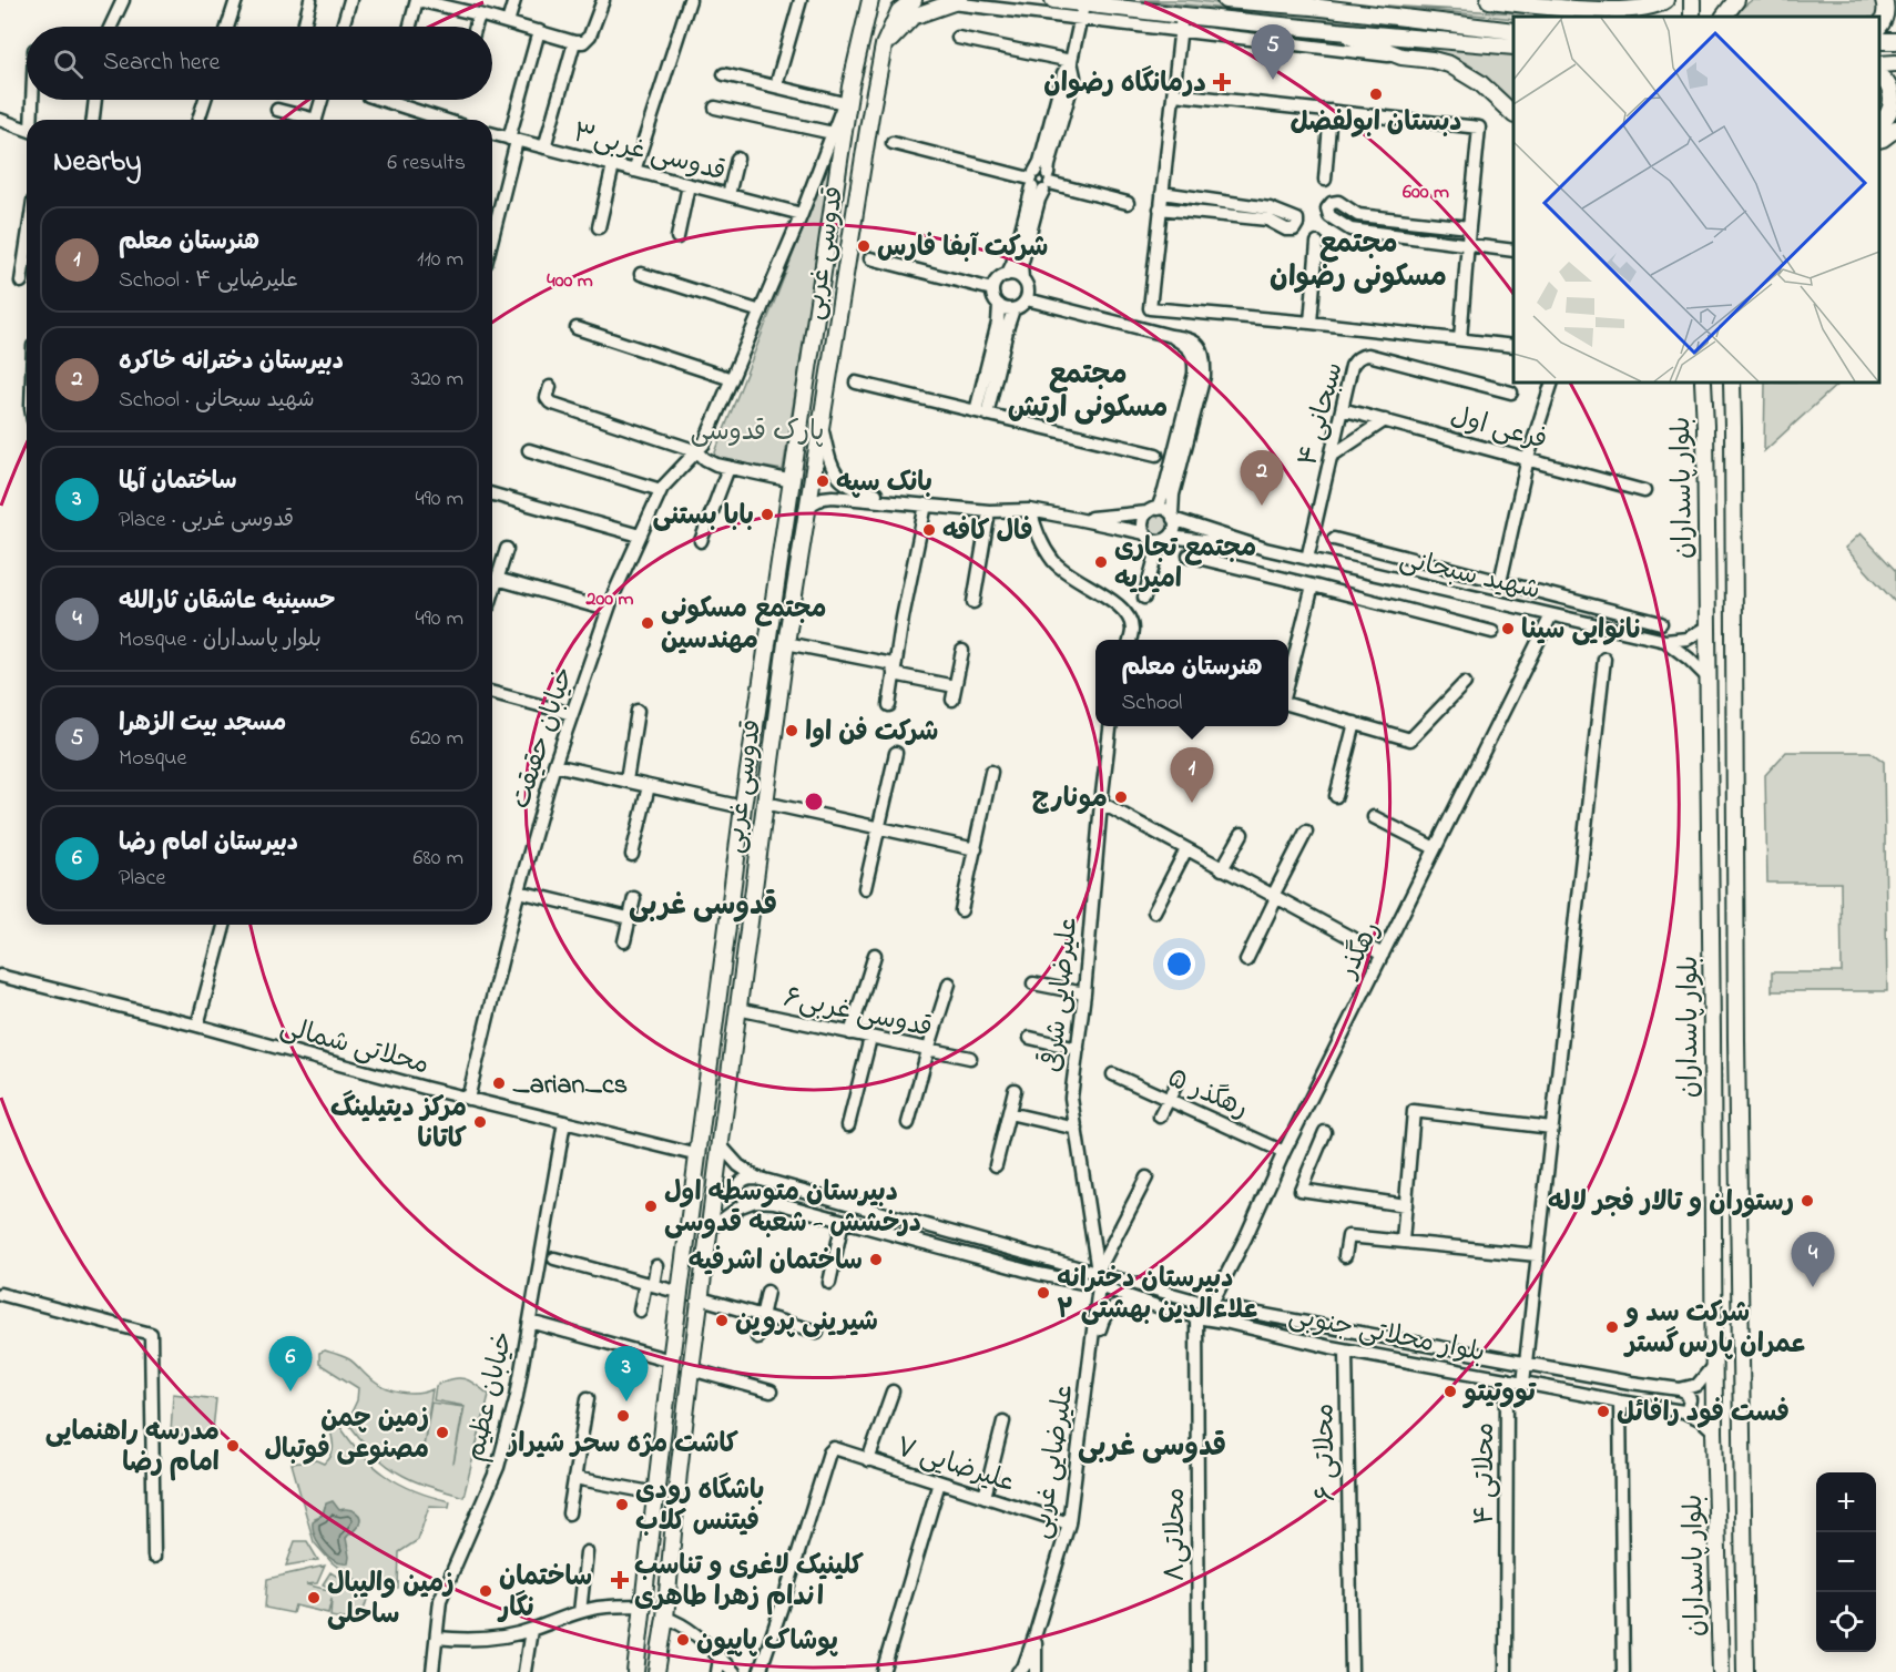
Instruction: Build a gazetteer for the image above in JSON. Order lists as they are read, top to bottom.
{
  "streets": {
    "main road": ["قدوسی غربی", "بلوار پاسداران"],
    "street": [
      "قدوسی غربی۳",
      "سبحانی ۴",
      "فرعی اول",
      "شهید سبحانی",
      "خیابان حقیقت",
      "رهگذر",
      "علیرضایی شرقی",
      "قدوسی غربی۶",
      "محلاتی شمالی",
      "۵ رهگذر",
      "بلوار محلاتی جنوبی",
      "خیابان عظیم",
      "۶ محلاتی",
      "علیرضایی غربی",
      "۷ علیرضایی",
      "۴ محلاتی",
      "محلاتی۸"
    ]
  },
  "crossings": [
    ["قدوسی غربی۳", "خیابان حقیقت"],
    ["قدوسی غربی", "خیابان حقیقت"],
    ["قدوسی غربی", "قدوسی غربی۶"],
    ["قدوسی غربی", "محلاتی شمالی"],
    ["قدوسی غربی", "بلوار محلاتی جنوبی"],
    ["سبحانی ۴", "فرعی اول"],
    ["سبحانی ۴", "شهید سبحانی"],
    ["بلوار پاسداران", "بلوار محلاتی جنوبی"],
    ["شهید سبحانی", "رهگذر"],
    ["خیابان حقیقت", "محلاتی شمالی"],
    ["رهگذر", "۵ رهگذر"],
    ["رهگذر", "بلوار محلاتی جنوبی"],
    ["علیرضایی شرقی", "بلوار محلاتی جنوبی"],
    ["محلاتی شمالی", "خیابان عظیم"],
    ["بلوار محلاتی جنوبی", "۶ محلاتی"],
    ["بلوار محلاتی جنوبی", "علیرضایی غربی"],
    ["بلوار محلاتی جنوبی", "۴ محلاتی"],
    ["بلوار محلاتی جنوبی", "محلاتی۸"],
    ["علیرضایی غربی", "۷ علیرضایی"]
  ],
  "districts": [
    "مجتمع مسکونی رضوان",
    "مجتمع مسکونی ارتش",
    "قدوسی غربی",
    "قدوسی غربی"
  ],
  "parks": ["پارک قدوسی"],
  "places": {
    "health": ["درمانگاه رضوان", "کلینیک لاغری و تناسب اندام زهرا طاهری"],
    "other": [
      "دبستان ابولفضل",
      "شرکت آبفا فارس",
      "بانک سپه",
      "بابا بستنی",
      "فال کافه",
      "مجتمع تجاری امیریه",
      "مجتمع مسکونی مهندسین",
      "نانوایی سینا",
      "شرکت فن اوا",
      "مونارچ",
      "_arian_cs",
      "مرکز دیتیلینگ کاتانا",
      "رستوران و تالار فجر لاله",
      "دبیرستان متوسطه اول درخشش - شعبه قدوسی",
      "ساختمان اشرفیه",
      "دبیرستان دخترانه علاءالدین بهشتی ۲",
      "شیرینی پروین",
      "شرکت سد و عمران پارس‌گستر",
      "تووتیتو",
      "فست فود رافائل",
      "کاشت مژه سحر شیراز",
      "زمین چمن مصنوعی فوتبال",
      "مدرسه راهنمایی امام رضا",
      "باشگاه رودی فیتنس کلاب",
      "ساختمان نگار",
      "زمین والیبال ساحلی",
      "پوشاک پاپیون"
    ]
  },
  "page": {
    "pins": [
      "5",
      "2",
      "1",
      "4",
      "6",
      "3"
    ],
    "search": "Search here",
    "heading": ["Nearby", "6 results"],
    "list": [
      {
        "mark": "1",
        "name": "هنرستان معلم",
        "note": "School · ۴ علیرضایی",
        "value": "110 m"
      },
      {
        "mark": "2",
        "name": "دبیرستان دخترانه خاکره",
        "note": "School · شهید سبحانی",
        "value": "320 m"
      },
      {
        "mark": "3",
        "name": "ساختمان آلما",
        "note": "Place · قدوسی غربی",
        "value": "490 m"
      },
      {
        "mark": "4",
        "name": "حسینیه عاشقان ثارالله",
        "note": "Mosque · بلوار پاسداران",
        "value": "490 m"
      },
      {
        "mark": "5",
        "name": "مسجد بیت الزهرا",
        "note": "Mosque",
        "value": "620 m"
      },
      {
        "mark": "6",
        "name": "دبیرستان امام رضا",
        "note": "Place",
        "value": "680 m"
      }
    ],
    "popup": ["هنرستان معلم", "School"],
    "map_buttons": ["+", "−"]
  },
  "rings": ["600 m", "400 m", "200 m"]
}
